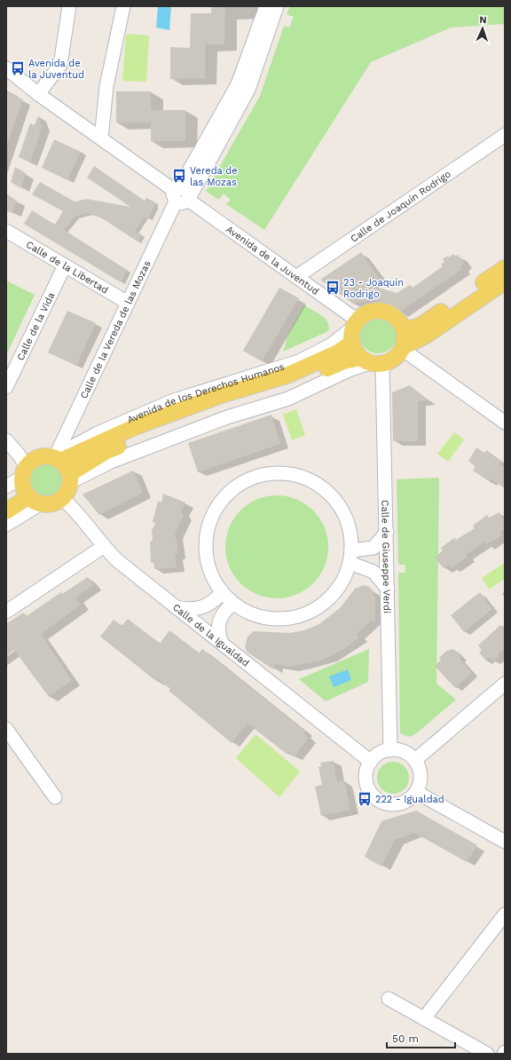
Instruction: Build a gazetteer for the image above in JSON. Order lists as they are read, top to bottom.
{
  "streets": {
    "main road": ["Avenida de los Derechos Humanos"],
    "street": [
      "Calle de Joaquín Rodrigo",
      "Avenida de la Juventud",
      "Calle de la Libertad",
      "Calle de la Vida",
      "Calle de la Vereda de las Mozas",
      "Calle de Giuseppe Verdi",
      "Calle de la Igualdad"
    ]
  },
  "crossings": [
    ["Calle de Joaquín Rodrigo", "Avenida de la Juventud"],
    ["Avenida de la Juventud", "Calle de la Vereda de las Mozas"],
    ["Avenida de la Juventud", "Avenida de los Derechos Humanos"],
    ["Avenida de la Juventud", "Calle de Giuseppe Verdi"],
    ["Calle de la Libertad", "Calle de la Vida"],
    ["Calle de la Libertad", "Calle de la Vereda de las Mozas"],
    ["Calle de la Vereda de las Mozas", "Avenida de los Derechos Humanos"],
    ["Calle de la Vereda de las Mozas", "Calle de la Igualdad"],
    ["Avenida de los Derechos Humanos", "Calle de Giuseppe Verdi"],
    ["Avenida de los Derechos Humanos", "Calle de la Igualdad"],
    ["Calle de Giuseppe Verdi", "Calle de la Igualdad"]
  ],
  "places": {
    "bus stop": [
      "Avenida de la Juventud",
      "Vereda de las Mozas",
      "23 - Joaquín Rodrigo",
      "222 - Igualdad"
    ]
  },
  "scale_bar": "50 m",
  "north": "top"
}
